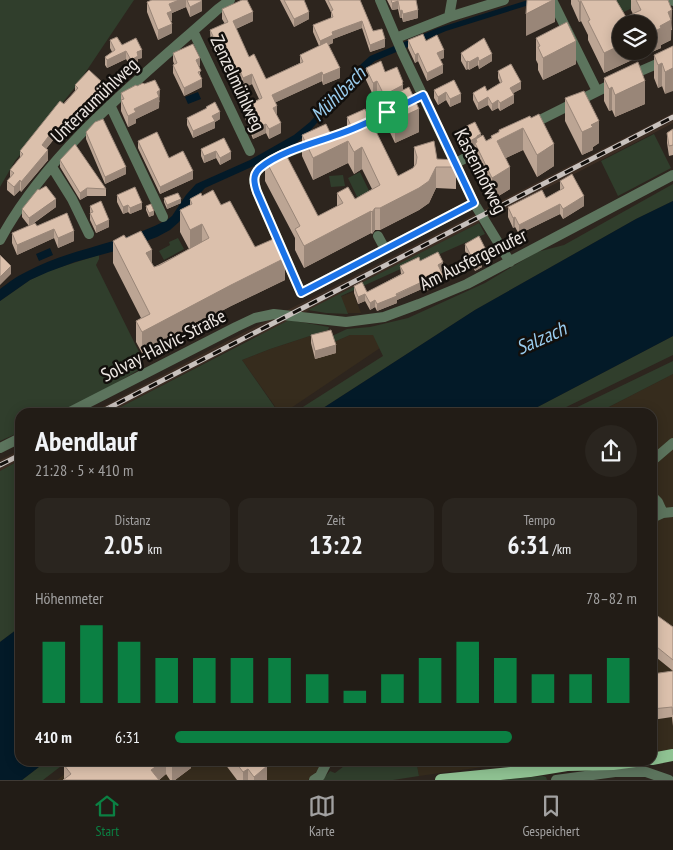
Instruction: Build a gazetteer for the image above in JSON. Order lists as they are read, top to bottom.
{
  "streets": {
    "street": [
      "Zenzelmühlweg",
      "Unteraumühlweg",
      "Kastenhofweg",
      "Am Ausfergenufer",
      "Solvay-Halvic-Straße"
    ]
  },
  "crossings": [
    ["Zenzelmühlweg", "Unteraumühlweg"],
    ["Kastenhofweg", "Am Ausfergenufer"],
    ["Am Ausfergenufer", "Solvay-Halvic-Straße"]
  ],
  "water": ["Mühlbach", "Salzach"],
  "page": {
    "heading": ["Abendlauf", "21:28 · 5 × 410 m"],
    "stats": [
      ["Distanz", "2.05 km"],
      ["Zeit", "13:22"],
      ["Tempo", "6:31 /km"]
    ],
    "chart": ["Höhenmeter", "78–82 m"],
    "list": [
      {
        "name": "410 m",
        "note": "6:31"
      }
    ],
    "tabs": ["Start", "Karte", "Gespeichert"]
  }
}
